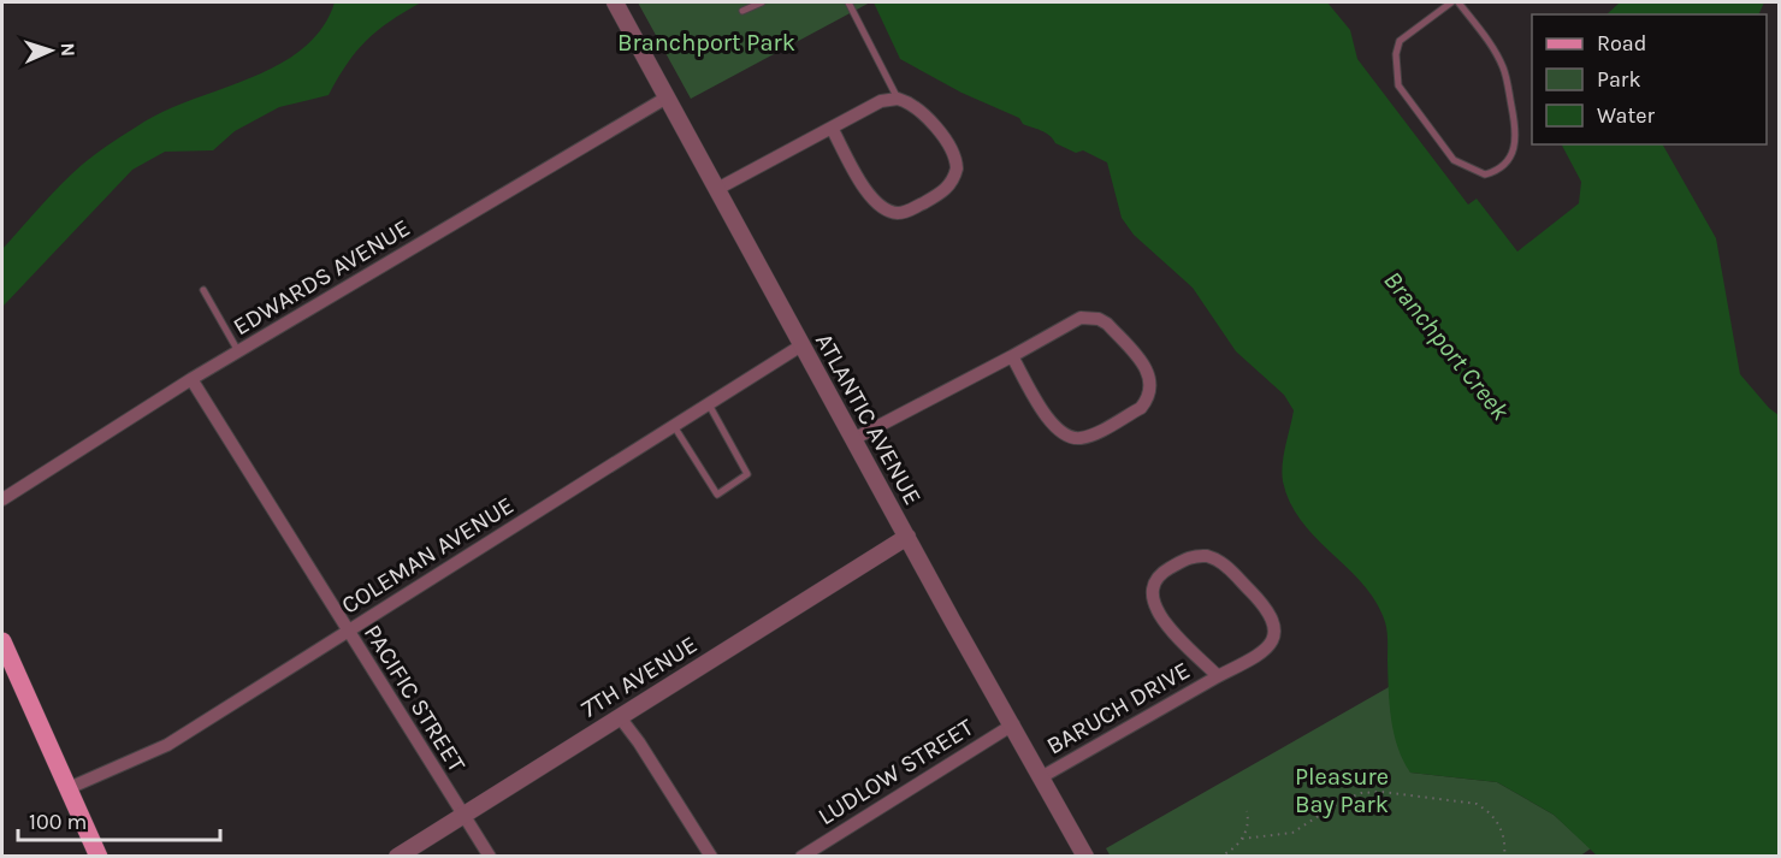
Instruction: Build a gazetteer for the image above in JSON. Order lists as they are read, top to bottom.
{
  "streets": {
    "street": [
      "EDWARDS AVENUE",
      "ATLANTIC AVENUE",
      "COLEMAN AVENUE",
      "7TH AVENUE",
      "PACIFIC STREET",
      "BARUCH DRIVE",
      "LUDLOW STREET"
    ]
  },
  "crossings": [
    ["EDWARDS AVENUE", "ATLANTIC AVENUE"],
    ["EDWARDS AVENUE", "PACIFIC STREET"],
    ["ATLANTIC AVENUE", "COLEMAN AVENUE"],
    ["ATLANTIC AVENUE", "7TH AVENUE"],
    ["ATLANTIC AVENUE", "BARUCH DRIVE"],
    ["ATLANTIC AVENUE", "LUDLOW STREET"],
    ["COLEMAN AVENUE", "PACIFIC STREET"],
    ["7TH AVENUE", "PACIFIC STREET"]
  ],
  "water": ["Branchport Creek"],
  "parks": ["Branchport Park", "Pleasure Bay Park"],
  "legend": ["Road", "Park", "Water"],
  "scale_bar": "100 m",
  "north": "right"
}
